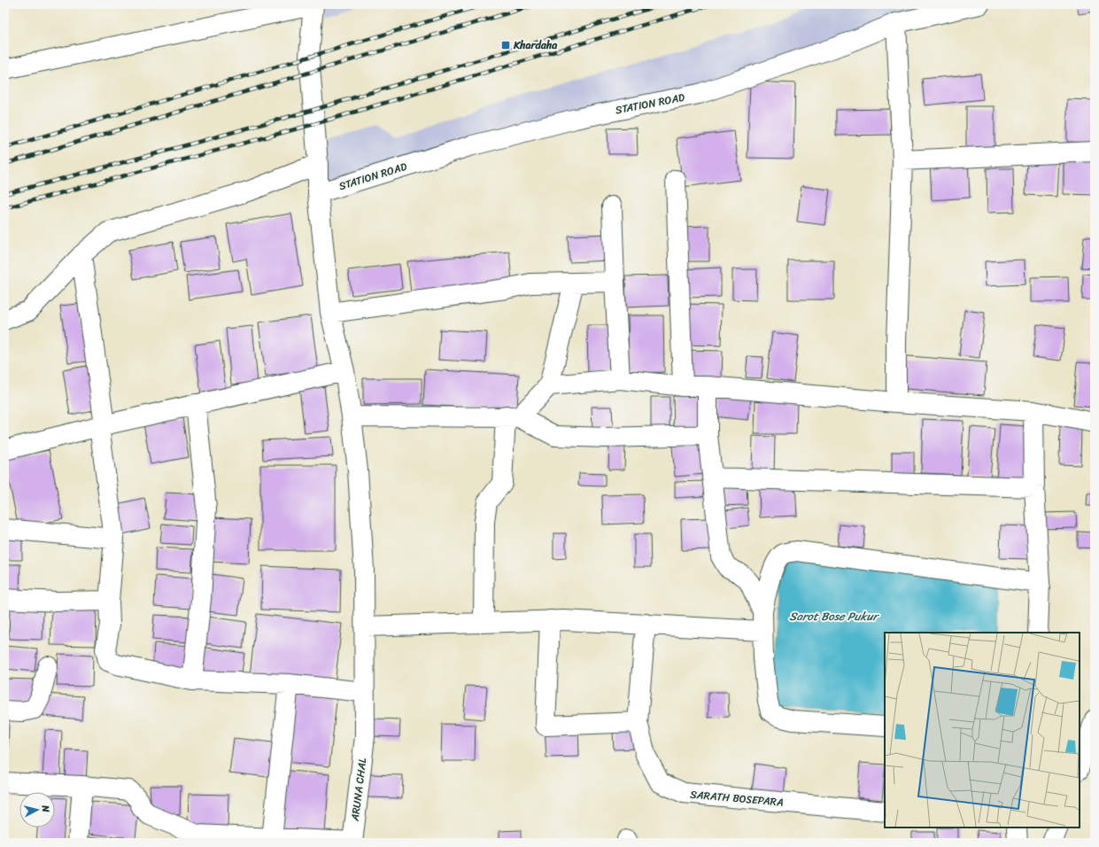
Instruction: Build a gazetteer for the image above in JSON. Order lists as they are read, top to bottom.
{
  "streets": {
    "street": ["STATION ROAD", "ARUNA CHAL", "SARATH BOSEPARA"]
  },
  "crossings": [
    ["STATION ROAD", "ARUNA CHAL"]
  ],
  "water": ["Sarot Bose Pukur"],
  "places": {
    "transit": ["Khardaha"]
  },
  "north": "right"
}
